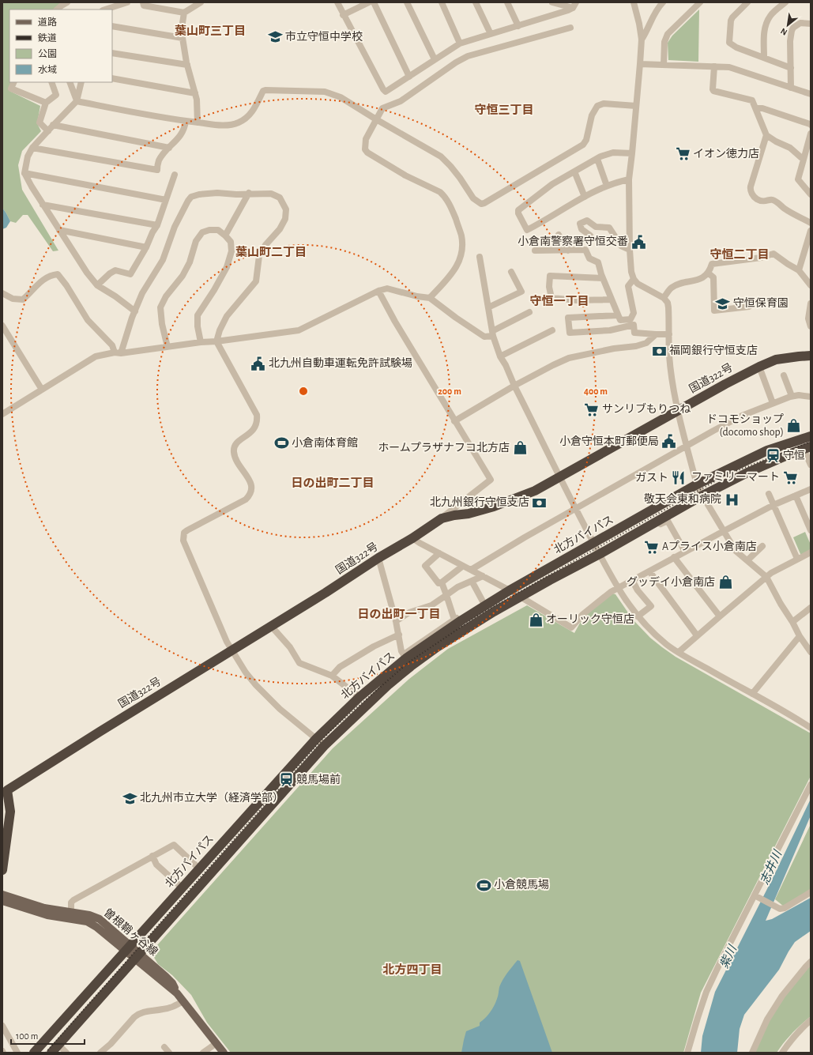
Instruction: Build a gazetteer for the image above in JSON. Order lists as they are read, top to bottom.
{
  "streets": {
    "highway": ["国道322号", "北方バイパス"],
    "main road": ["曽根鞘ヶ谷線"]
  },
  "crossings": [
    ["北方バイパス", "曽根鞘ヶ谷線"]
  ],
  "districts": [
    "葉山町三丁目",
    "守恒三丁目",
    "葉山町二丁目",
    "守恒二丁目",
    "守恒一丁目",
    "日の出町二丁目",
    "日の出町一丁目",
    "北方四丁目"
  ],
  "water": ["志井川", "紫川"],
  "places": {
    "school or university": ["市立守恒中学校", "守恒保育園", "北九州市立大学（経済学部）"],
    "supermarket": [
      "イオン徳力店",
      "サンリブもりつね",
      "ファミリーマート",
      "Aプライス小倉南店"
    ],
    "public building": ["小倉南警察署守恒交番", "北九州自動車運転免許試験場", "小倉守恒本町郵便局"],
    "bank": ["福岡銀行守恒支店", "北九州銀行守恒支店"],
    "shop": [
      "ドコモショップ (docomo shop)",
      "ホームプラザナフコ北方店",
      "グッデイ小倉南店",
      "オーリック守恒店"
    ],
    "sports": ["小倉南体育館", "小倉競馬場"],
    "station": ["守恒", "競馬場前"],
    "restaurant": ["ガスト"],
    "hospital": ["敬天会東和病院"]
  },
  "legend": [
    "道路",
    "鉄道",
    "公園",
    "水域"
  ],
  "scale_bar": "100 m",
  "north": "bottom left",
  "rings": ["200 m", "400 m"]
}
